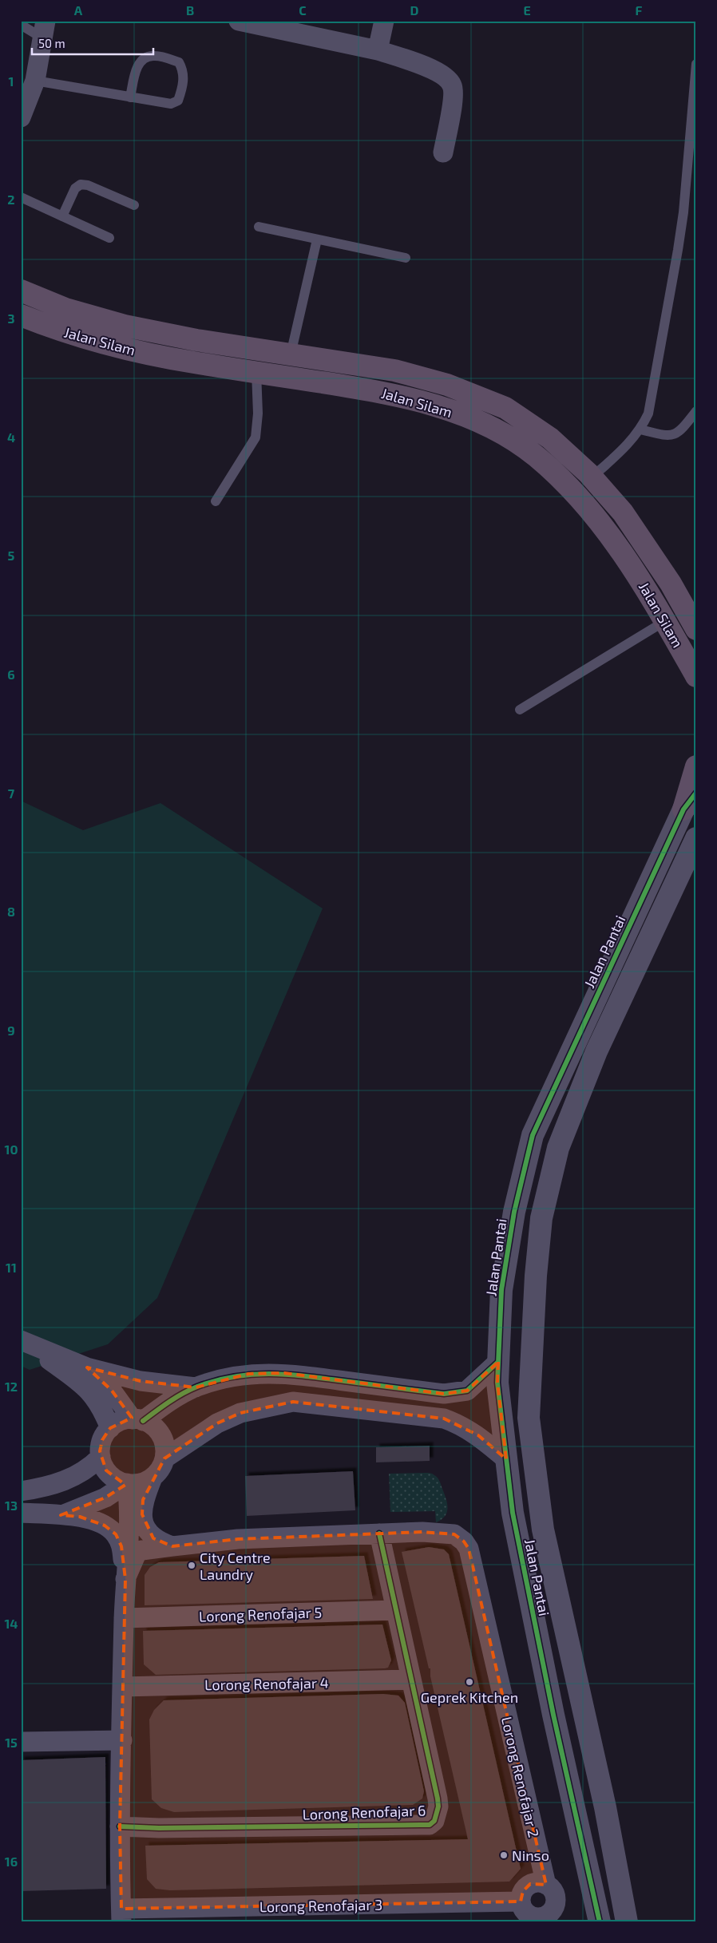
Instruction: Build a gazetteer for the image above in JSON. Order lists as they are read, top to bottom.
{
  "streets": {
    "highway": ["Jalan Silam"],
    "street": [
      "Jalan Pantai",
      "Lorong Renofajar 5",
      "Lorong Renofajar 4",
      "Lorong Renofajar 2",
      "Lorong Renofajar 6",
      "Lorong Renofajar 3"
    ]
  },
  "crossings": [
    ["Lorong Renofajar 5", "Lorong Renofajar 6"],
    ["Lorong Renofajar 4", "Lorong Renofajar 6"],
    ["Lorong Renofajar 2", "Lorong Renofajar 6"],
    ["Lorong Renofajar 2", "Lorong Renofajar 3"]
  ],
  "places": ["City Centre Laundry", "Geprek Kitchen", "Ninso"],
  "scale_bar": "50 m",
  "grid": {
    "columns": [
      "A",
      "B",
      "C",
      "D",
      "E",
      "F"
    ],
    "rows": [
      "1",
      "2",
      "3",
      "4",
      "5",
      "6",
      "7",
      "8",
      "9",
      "10",
      "11",
      "12",
      "13",
      "14",
      "15",
      "16"
    ]
  }
}
